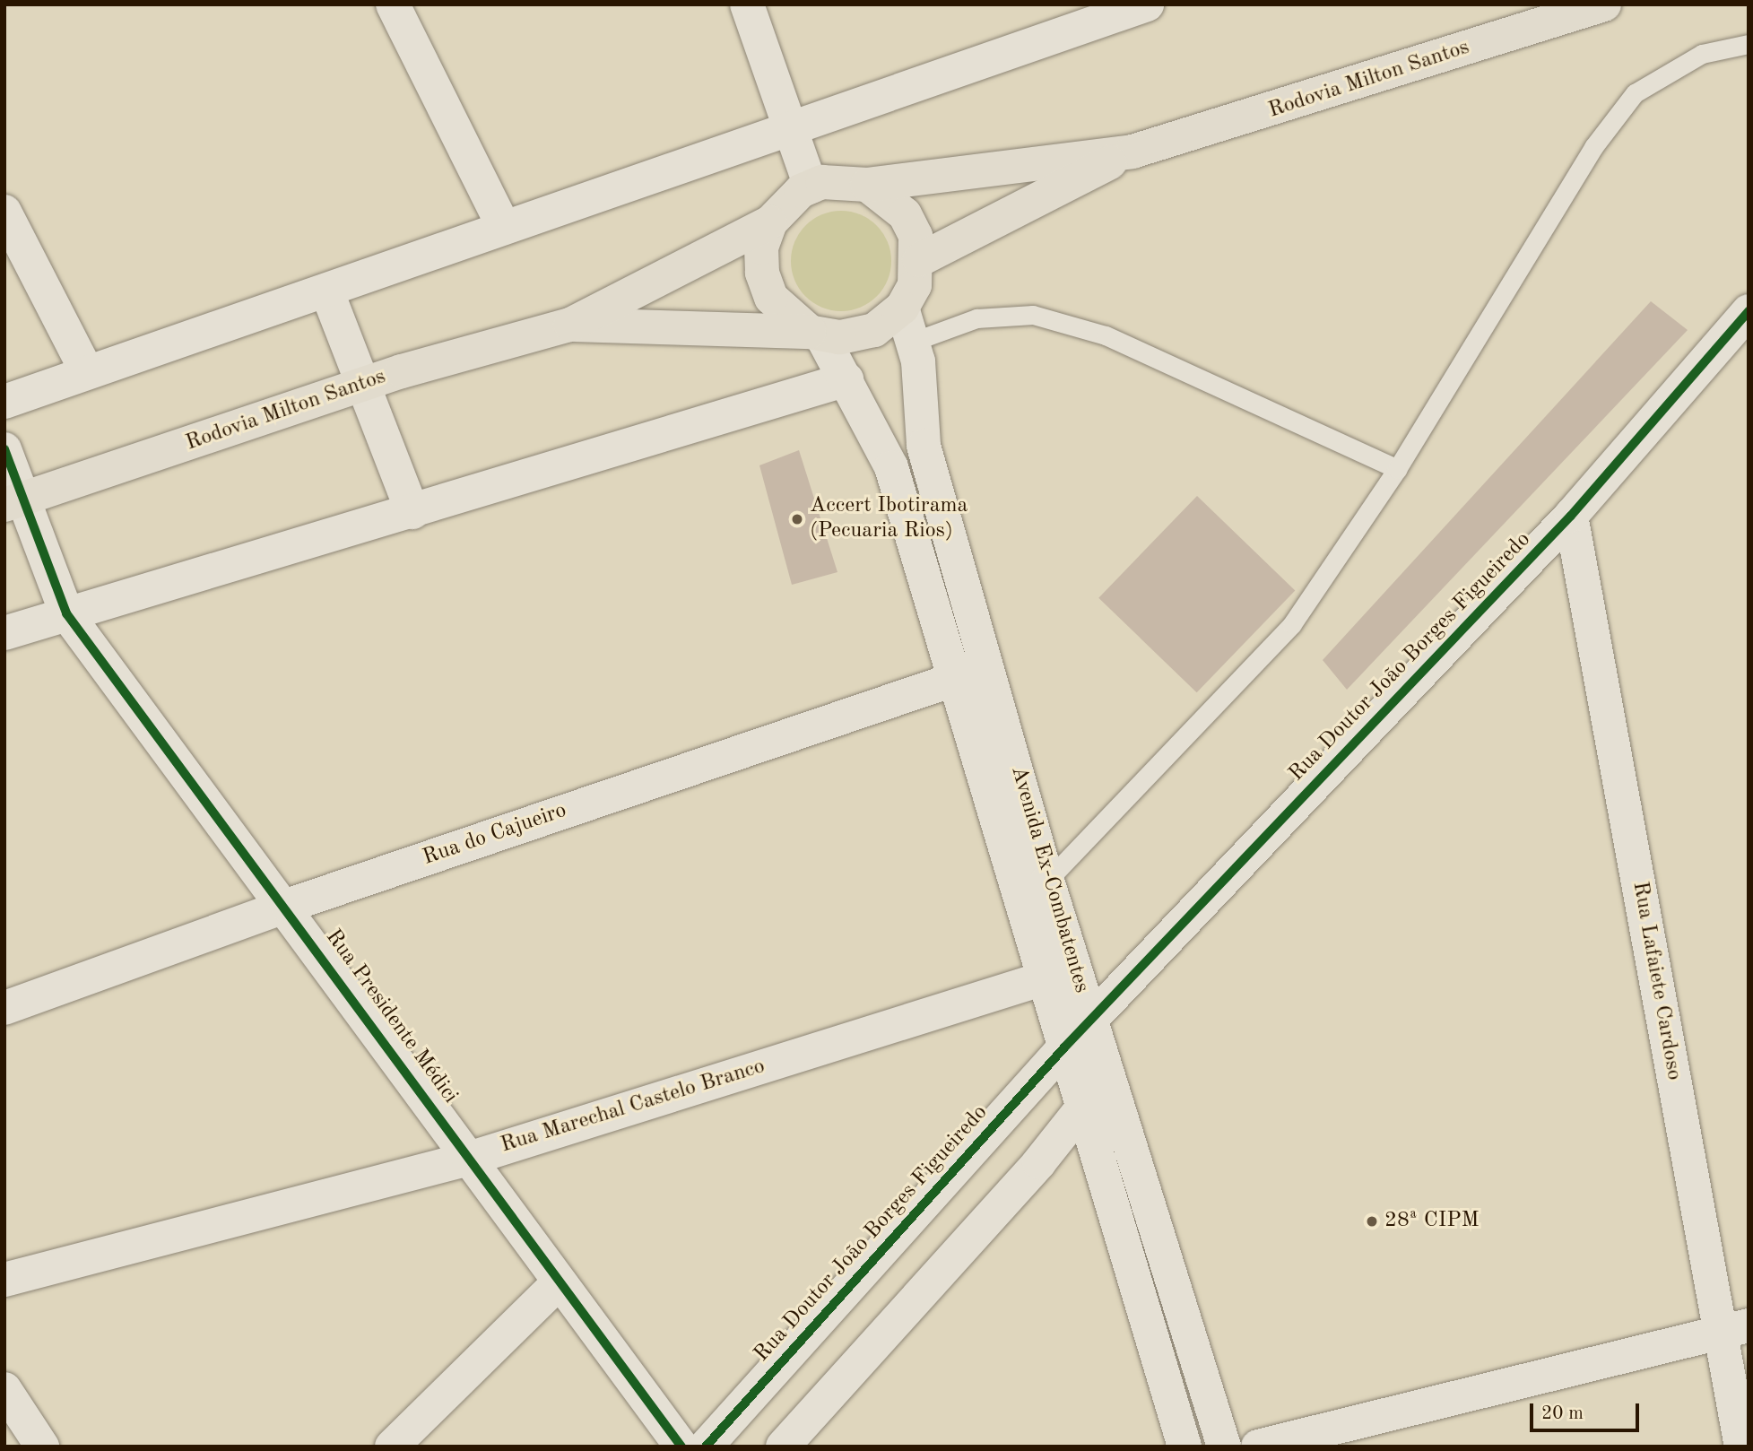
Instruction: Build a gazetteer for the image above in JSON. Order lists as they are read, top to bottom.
{
  "streets": {
    "highway": ["Rodovia Milton Santos"],
    "street": [
      "Rua Doutor João Borges Figueiredo",
      "Rua do Cajueiro",
      "Avenida Ex-Combatentes",
      "Rua Lafaiete Cardoso",
      "Rua Presidente Médici",
      "Rua Marechal Castelo Branco"
    ]
  },
  "crossings": [
    ["Rodovia Milton Santos", "Avenida Ex-Combatentes"],
    ["Rodovia Milton Santos", "Rua Presidente Médici"],
    ["Rua Doutor João Borges Figueiredo", "Avenida Ex-Combatentes"],
    ["Rua Doutor João Borges Figueiredo", "Rua Lafaiete Cardoso"],
    ["Rua do Cajueiro", "Avenida Ex-Combatentes"],
    ["Rua do Cajueiro", "Rua Presidente Médici"],
    ["Avenida Ex-Combatentes", "Rua Marechal Castelo Branco"],
    ["Rua Presidente Médici", "Rua Marechal Castelo Branco"]
  ],
  "places": ["Accert Ibotirama (Pecuaria Rios)", "28ª CIPM"],
  "scale_bar": "20 m"
}
